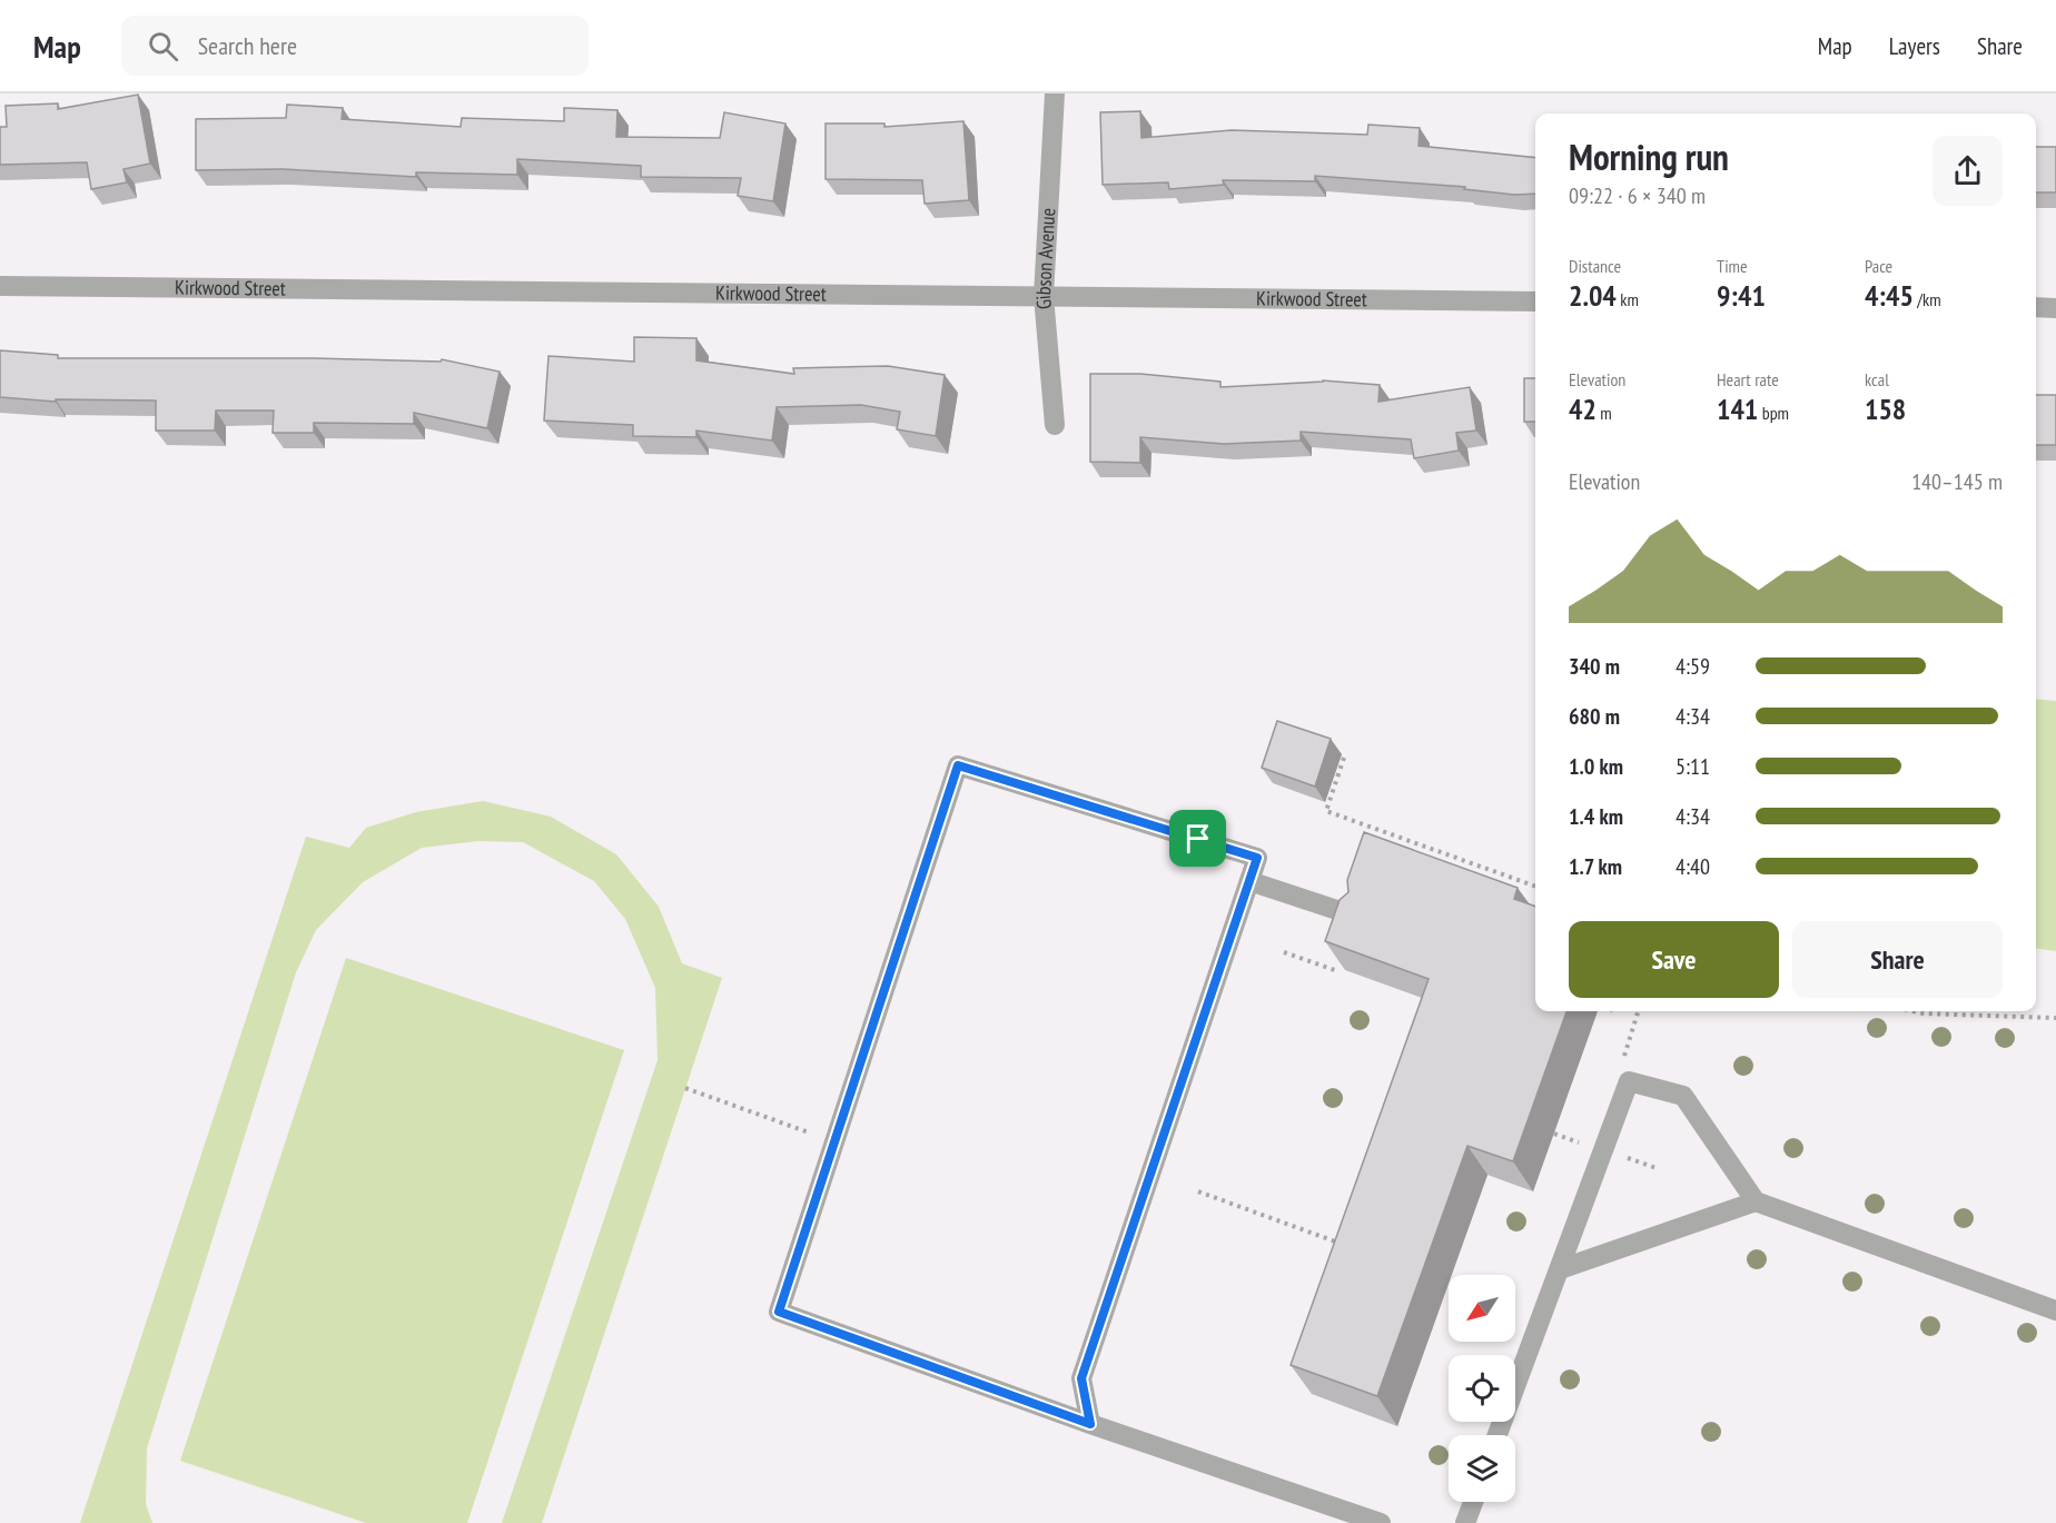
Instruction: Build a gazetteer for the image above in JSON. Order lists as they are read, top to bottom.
{
  "streets": {
    "street": ["Gibson Avenue", "Kirkwood Street"]
  },
  "crossings": [
    ["Gibson Avenue", "Kirkwood Street"]
  ],
  "north": "bottom left",
  "page": {
    "header": "Map",
    "search": "Search here",
    "nav": ["Map", "Layers", "Share"],
    "heading": ["Morning run", "09:22 · 6 × 340 m"],
    "stats": [
      ["Distance", "2.04 km"],
      ["Time", "9:41"],
      ["Pace", "4:45 /km"],
      ["Elevation", "42 m"],
      ["Heart rate", "141 bpm"],
      ["kcal", "158"]
    ],
    "chart": ["Elevation", "140–145 m"],
    "list": [
      {
        "name": "340 m",
        "note": "4:59"
      },
      {
        "name": "680 m",
        "note": "4:34"
      },
      {
        "name": "1.0 km",
        "note": "5:11"
      },
      {
        "name": "1.4 km",
        "note": "4:34"
      },
      {
        "name": "1.7 km",
        "note": "4:40"
      }
    ],
    "buttons": ["Save", "Share"]
  }
}
